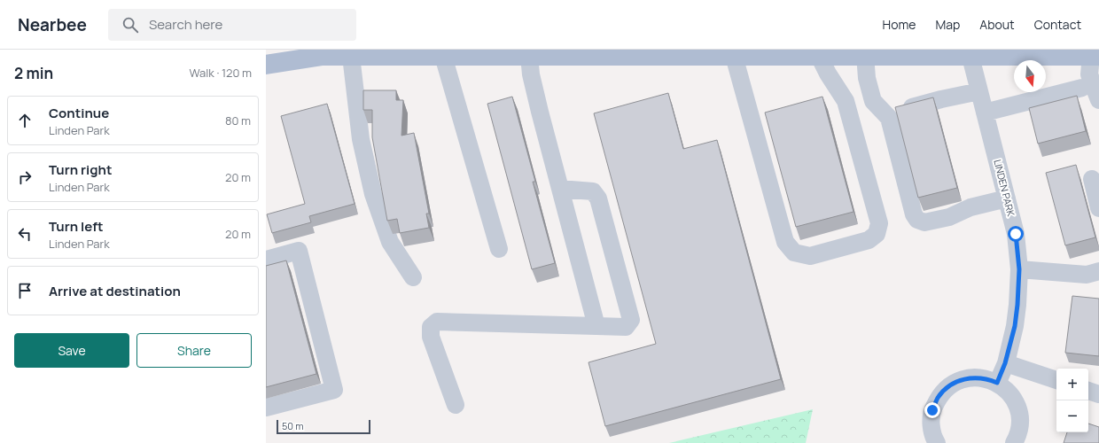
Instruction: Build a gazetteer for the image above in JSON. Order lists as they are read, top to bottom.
{
  "streets": {
    "street": ["LINDEN PARK"]
  },
  "scale_bar": "50 m",
  "north": "bottom",
  "page": {
    "header": "Nearbee",
    "search": "Search here",
    "nav": [
      "Home",
      "Map",
      "About",
      "Contact"
    ],
    "heading": ["2 min", "Walk · 120 m"],
    "list": [
      ["Continue", "Linden Park", "80 m"],
      ["Turn right", "Linden Park", "20 m"],
      ["Turn left", "Linden Park", "20 m"],
      "Arrive at destination"
    ],
    "buttons": ["Save", "Share"],
    "map_buttons": ["+", "−"],
    "scale": "50 m"
  }
}
